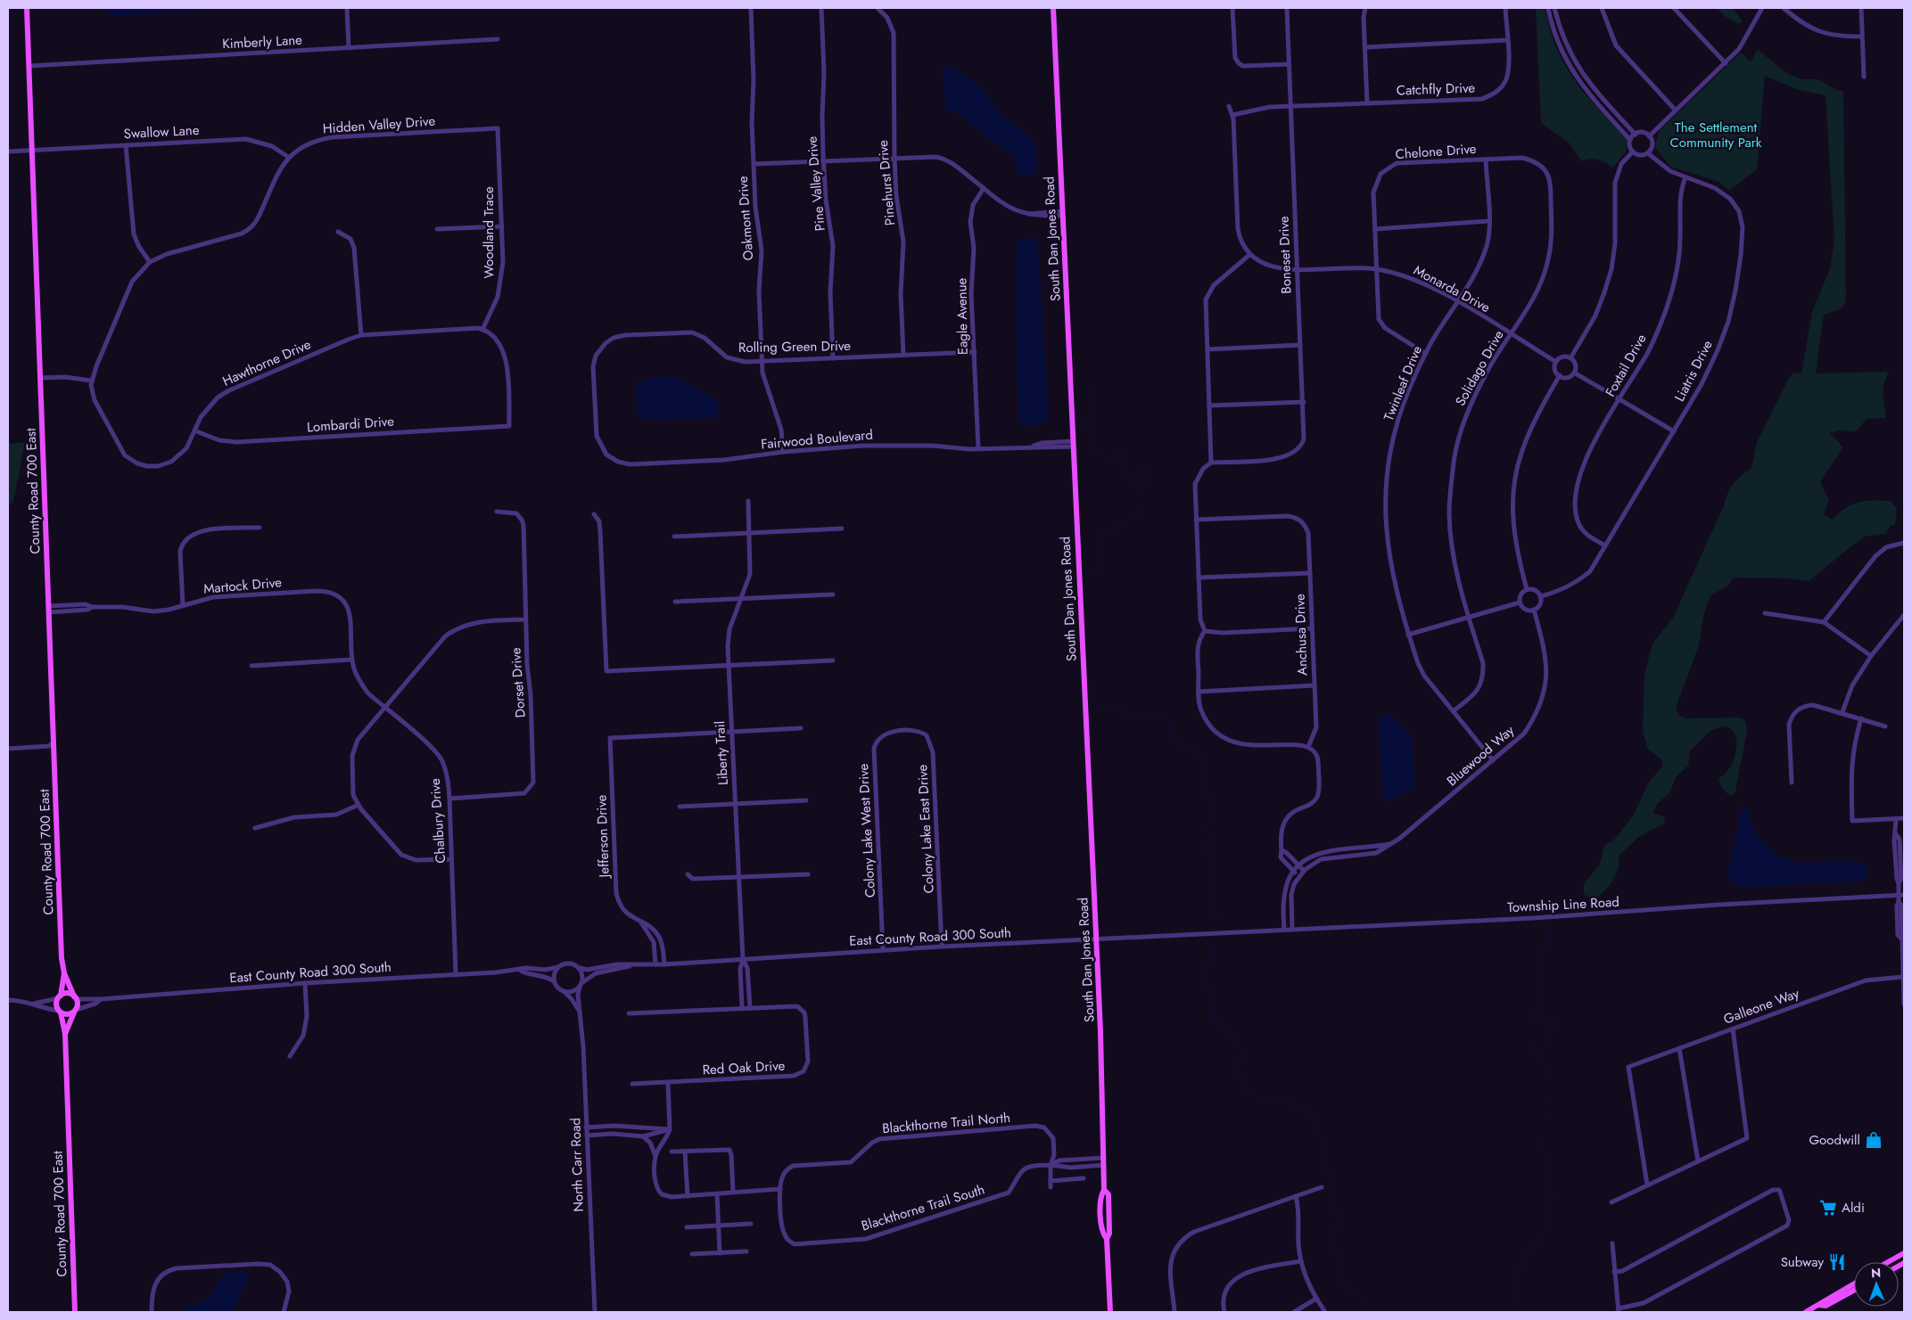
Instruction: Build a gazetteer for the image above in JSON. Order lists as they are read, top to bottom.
{
  "streets": {
    "main road": ["South Dan Jones Road", "County Road 700 East"],
    "street": [
      "Kimberly Lane",
      "Catchfly Drive",
      "Hidden Valley Drive",
      "Swallow Lane",
      "Chelone Drive",
      "Pinehurst Drive",
      "Pine Valley Drive",
      "Oakmont Drive",
      "Woodland Trace",
      "Boneset Drive",
      "Monarda Drive",
      "Eagle Avenue",
      "Rolling Green Drive",
      "Hawthorne Drive",
      "Foxtail Drive",
      "Solidago Drive",
      "Liatris Drive",
      "Twinleaf Drive",
      "Lombardi Drive",
      "Fairwood Boulevard",
      "Martock Drive",
      "Anchusa Drive",
      "Dorset Drive",
      "Liberty Trail",
      "Bluewood Way",
      "Chalbury Drive",
      "Colony Lake East Drive",
      "Colony Lake West Drive",
      "Jefferson Drive",
      "Township Line Road",
      "East County Road 300 South",
      "Galleone Way",
      "Red Oak Drive",
      "Blackthorne Trail North",
      "North Carr Road",
      "Blackthorne Trail South"
    ]
  },
  "crossings": [
    ["Kimberly Lane", "County Road 700 East"],
    ["Catchfly Drive", "Boneset Drive"],
    ["Hidden Valley Drive", "Swallow Lane"],
    ["Hidden Valley Drive", "Woodland Trace"],
    ["Hidden Valley Drive", "Hawthorne Drive"],
    ["Swallow Lane", "County Road 700 East"],
    ["Chelone Drive", "Monarda Drive"],
    ["Chelone Drive", "Solidago Drive"],
    ["Chelone Drive", "Twinleaf Drive"],
    ["Pinehurst Drive", "Rolling Green Drive"],
    ["Pine Valley Drive", "Rolling Green Drive"],
    ["Oakmont Drive", "Rolling Green Drive"],
    ["Oakmont Drive", "Fairwood Boulevard"],
    ["Woodland Trace", "Hawthorne Drive"],
    ["Woodland Trace", "Lombardi Drive"],
    ["South Dan Jones Road", "Fairwood Boulevard"],
    ["South Dan Jones Road", "East County Road 300 South"],
    ["Boneset Drive", "Monarda Drive"],
    ["Monarda Drive", "Solidago Drive"],
    ["Monarda Drive", "Twinleaf Drive"],
    ["Eagle Avenue", "Rolling Green Drive"],
    ["Eagle Avenue", "Fairwood Boulevard"],
    ["Rolling Green Drive", "Fairwood Boulevard"],
    ["Hawthorne Drive", "Lombardi Drive"],
    ["Foxtail Drive", "Liatris Drive"],
    ["Solidago Drive", "Twinleaf Drive"],
    ["Liatris Drive", "Bluewood Way"],
    ["Twinleaf Drive", "Bluewood Way"],
    ["County Road 700 East", "Martock Drive"],
    ["County Road 700 East", "East County Road 300 South"],
    ["Martock Drive", "Chalbury Drive"],
    ["Dorset Drive", "Chalbury Drive"],
    ["Liberty Trail", "Jefferson Drive"],
    ["Liberty Trail", "East County Road 300 South"],
    ["Liberty Trail", "Red Oak Drive"],
    ["Bluewood Way", "Township Line Road"],
    ["Chalbury Drive", "East County Road 300 South"],
    ["Colony Lake East Drive", "Colony Lake West Drive"],
    ["Colony Lake East Drive", "East County Road 300 South"],
    ["Colony Lake West Drive", "East County Road 300 South"],
    ["Jefferson Drive", "East County Road 300 South"],
    ["Township Line Road", "East County Road 300 South"],
    ["East County Road 300 South", "North Carr Road"],
    ["Blackthorne Trail North", "Blackthorne Trail South"]
  ],
  "parks": ["The Settlement Community Park"],
  "places": {
    "shop": ["Goodwill"],
    "supermarket": ["Aldi"],
    "restaurant": ["Subway"]
  },
  "north": "top"
}
